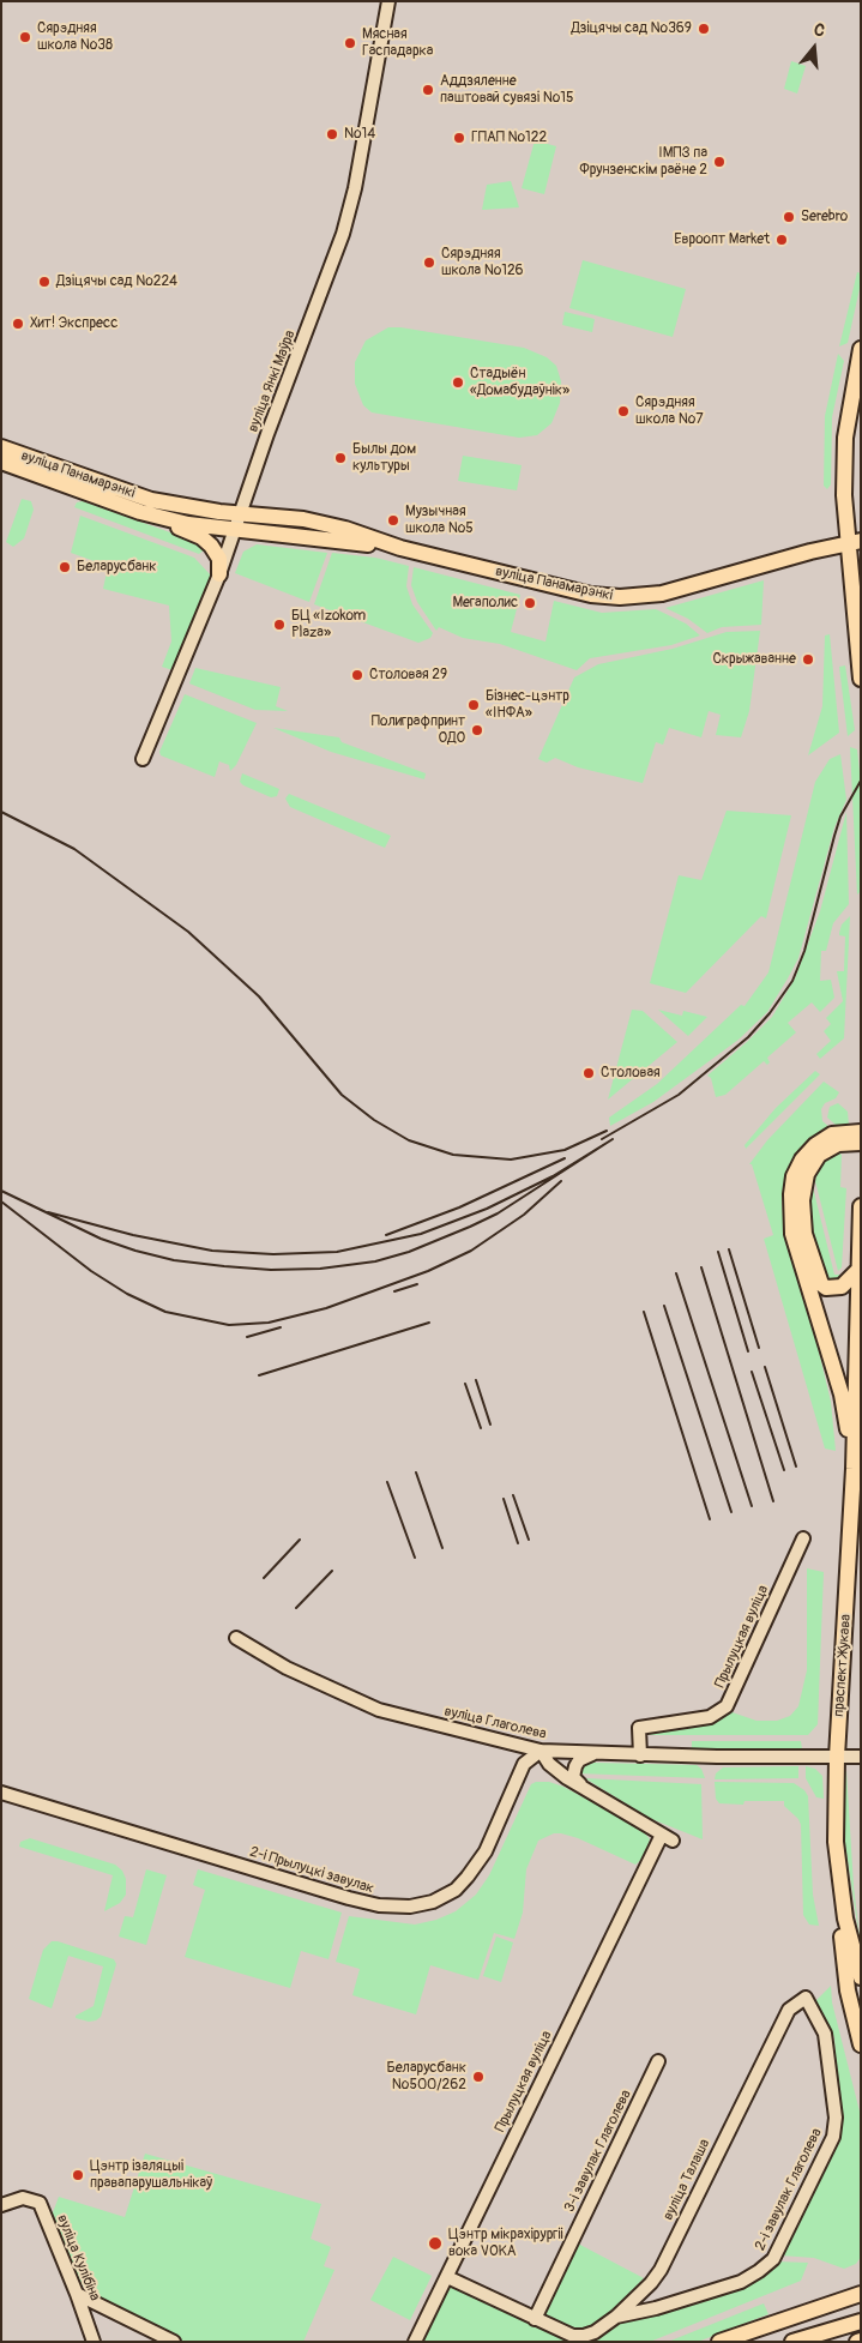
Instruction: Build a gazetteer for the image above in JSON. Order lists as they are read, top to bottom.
{
  "streets": {
    "main road": ["вуліца Панамарэнкі", "праспект Жукава"],
    "street": [
      "вуліца Янкі Маўра",
      "Прылуцкая вуліца",
      "вуліца Глаголева",
      "2-і Прылуцкі завулак",
      "3-і завулак Глаголева",
      "вуліца Талаша",
      "2-і завулак Глаголева",
      "вуліца Кулібіна"
    ]
  },
  "crossings": [
    ["вуліца Янкі Маўра", "вуліца Панамарэнкі"],
    ["Прылуцкая вуліца", "вуліца Глаголева"],
    ["праспект Жукава", "вуліца Глаголева"],
    ["вуліца Глаголева", "2-і Прылуцкі завулак"],
    ["3-і завулак Глаголева", "вуліца Талаша"],
    ["вуліца Талаша", "2-і завулак Глаголева"]
  ],
  "places": [
    "Дзіцячы сад №369",
    "Сярэдняя школа №38",
    "Мясная Гаспадарка",
    "Аддзяленне паштовай сувязі №15",
    "№14",
    "ГПАП №122",
    "ІМПЗ па Фрунзенскім раёне 2",
    "Serebro",
    "Евроопт Market",
    "Сярэдняя школа №126",
    "Дзіцячы сад №224",
    "Хит! Экспресс",
    "Стадыён «Домабудаўнік»",
    "Сярэдняя школа №7",
    "Былы дом культуры",
    "Музычная школа №5",
    "Беларусбанк",
    "Мегаполис",
    "БЦ «Izokom Plaza»",
    "Скрыжаванне",
    "Столовая 29",
    "Бізнес-цэнтр «ІНФА»",
    "Полиграфпринт ОДО",
    "Столовая",
    "Беларусбанк №500/262",
    "Цэнтр ізаляцыі правапарушальнікаў",
    "Цэнтр мікрахірургіі вока VOKA"
  ],
  "north": "top"
}
